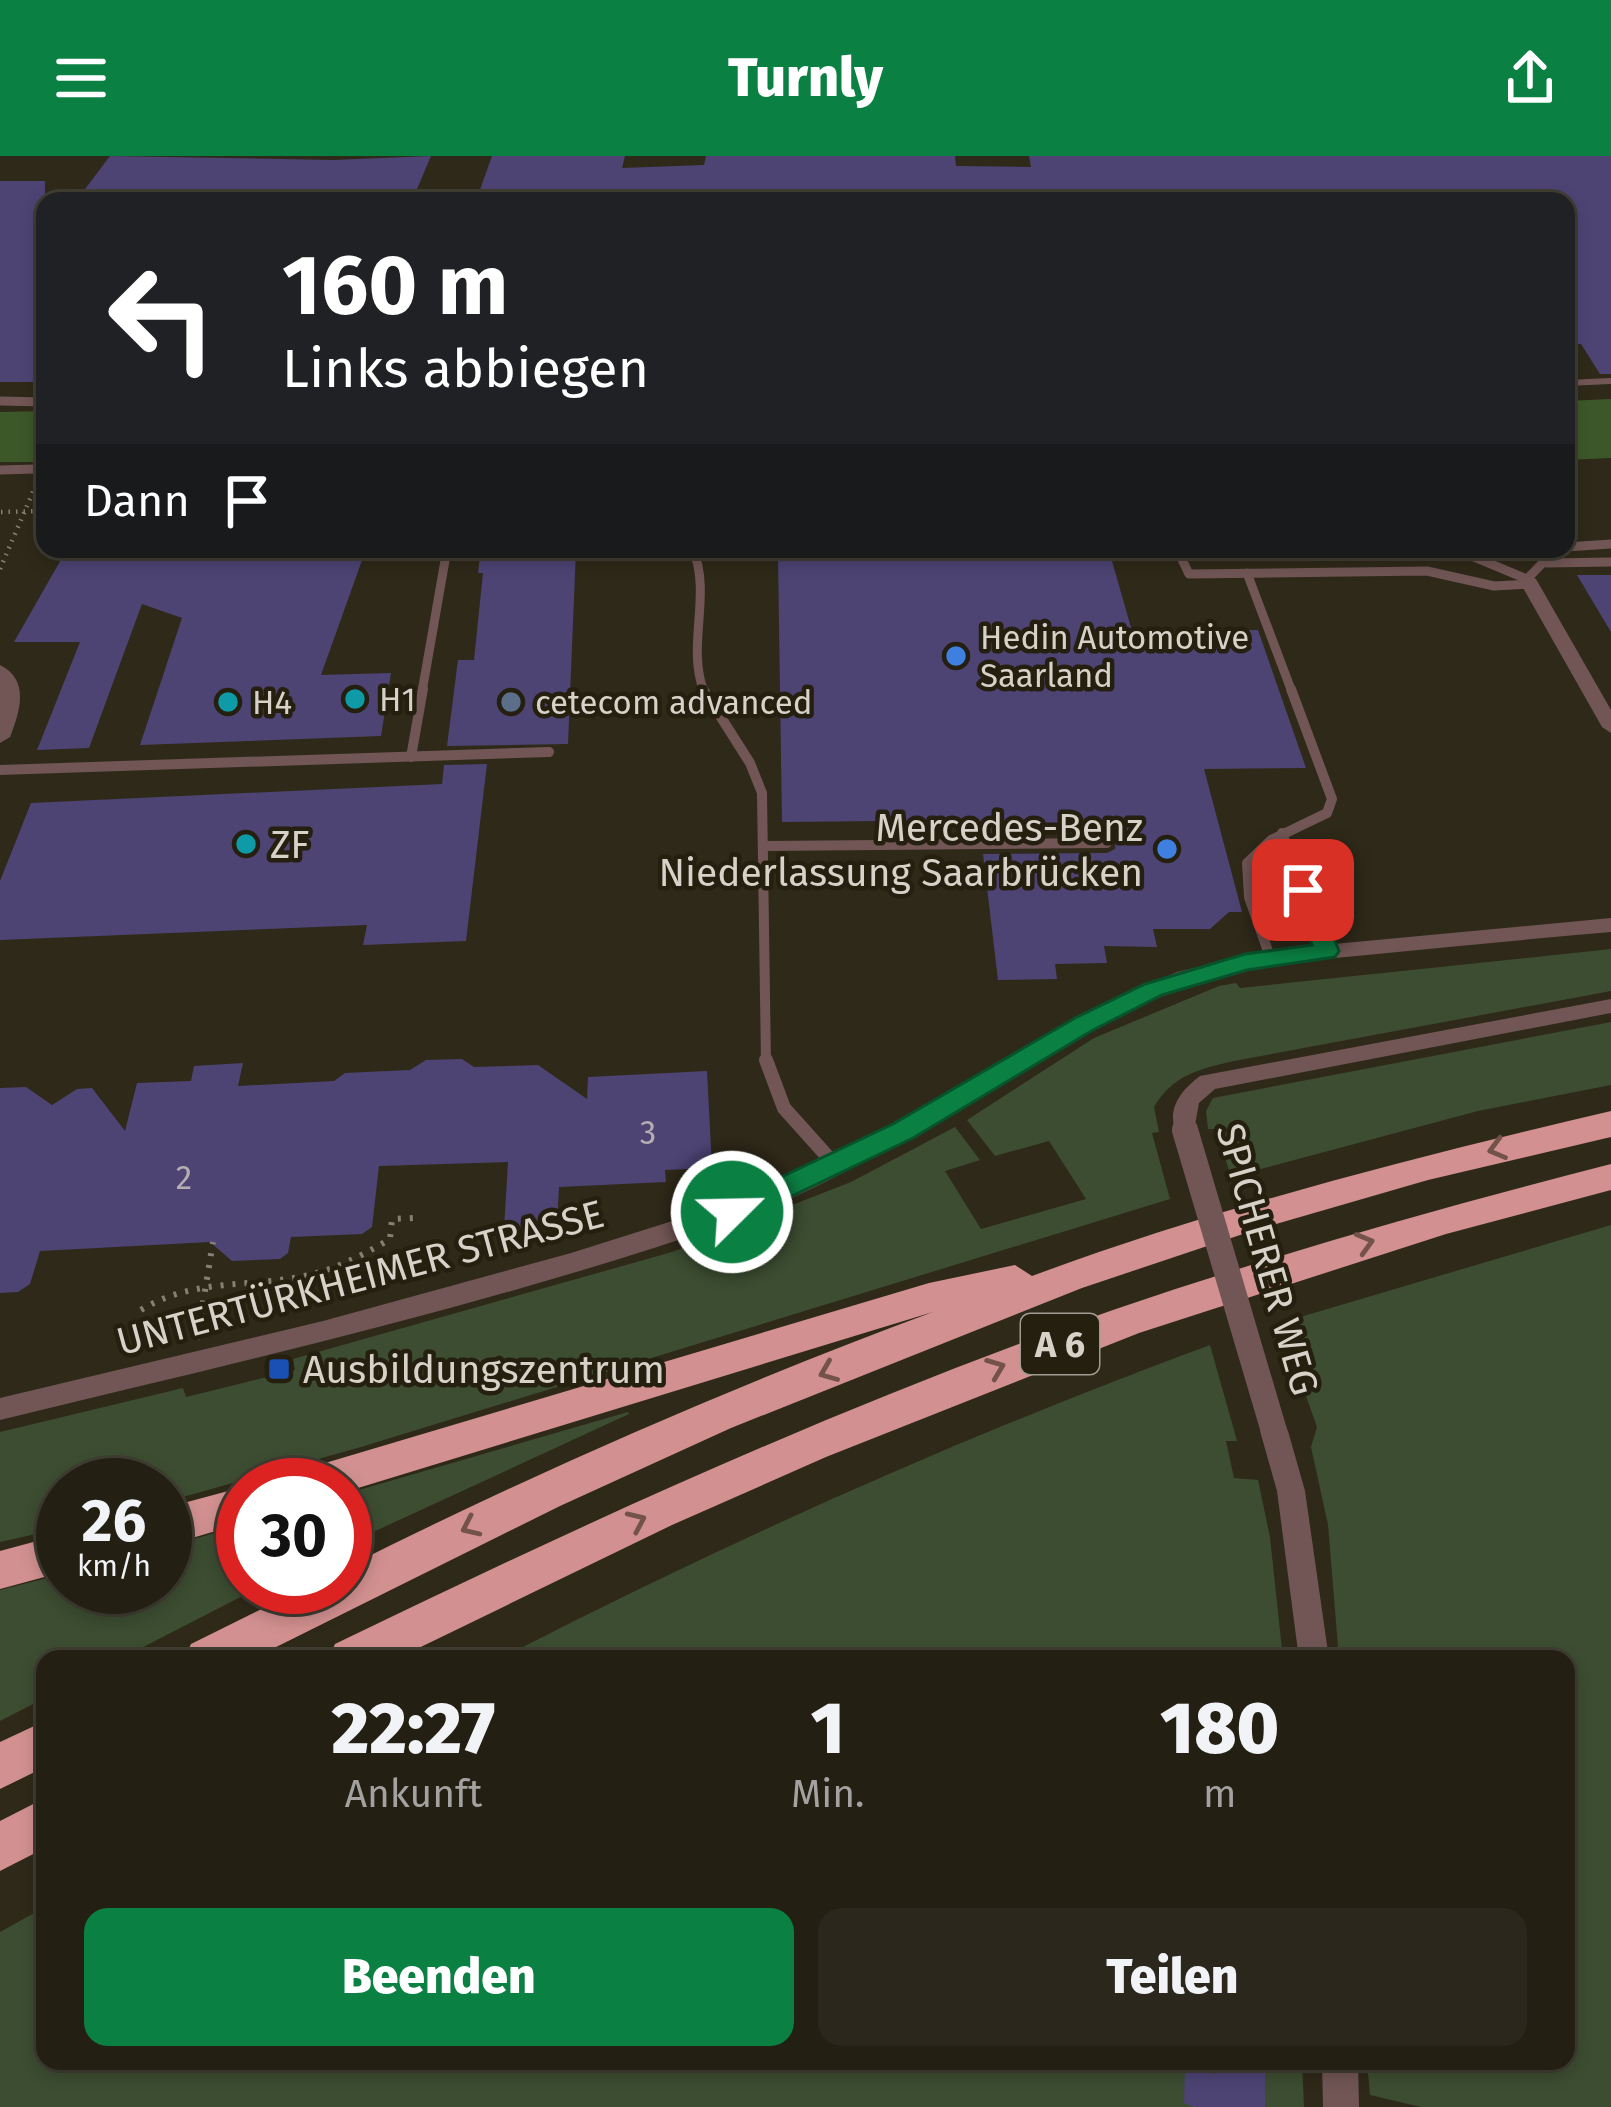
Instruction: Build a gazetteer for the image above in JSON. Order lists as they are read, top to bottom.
{
  "streets": {
    "highway": ["A 6"],
    "street": ["SPICHERER WEG", "UNTERTÜRKHEIMER STRASSE"]
  },
  "places": {
    "other": [
      "Hedin Automotive Saarland",
      "H1",
      "H4",
      "cetecom advanced",
      "ZF",
      "Mercedes-Benz Niederlassung Saarbrücken"
    ],
    "transit": ["Ausbildungszentrum"]
  },
  "house_numbers": ["3", "2"],
  "page": {
    "header": "Turnly",
    "turn": ["160 m", "Links abbiegen"],
    "then": "Dann",
    "speed": "26 km/h",
    "limit": "30",
    "eta": [
      "22:27",
      "Ankunft",
      "1",
      "Min.",
      "180",
      "m"
    ],
    "buttons": ["Beenden", "Teilen"]
  }
}
